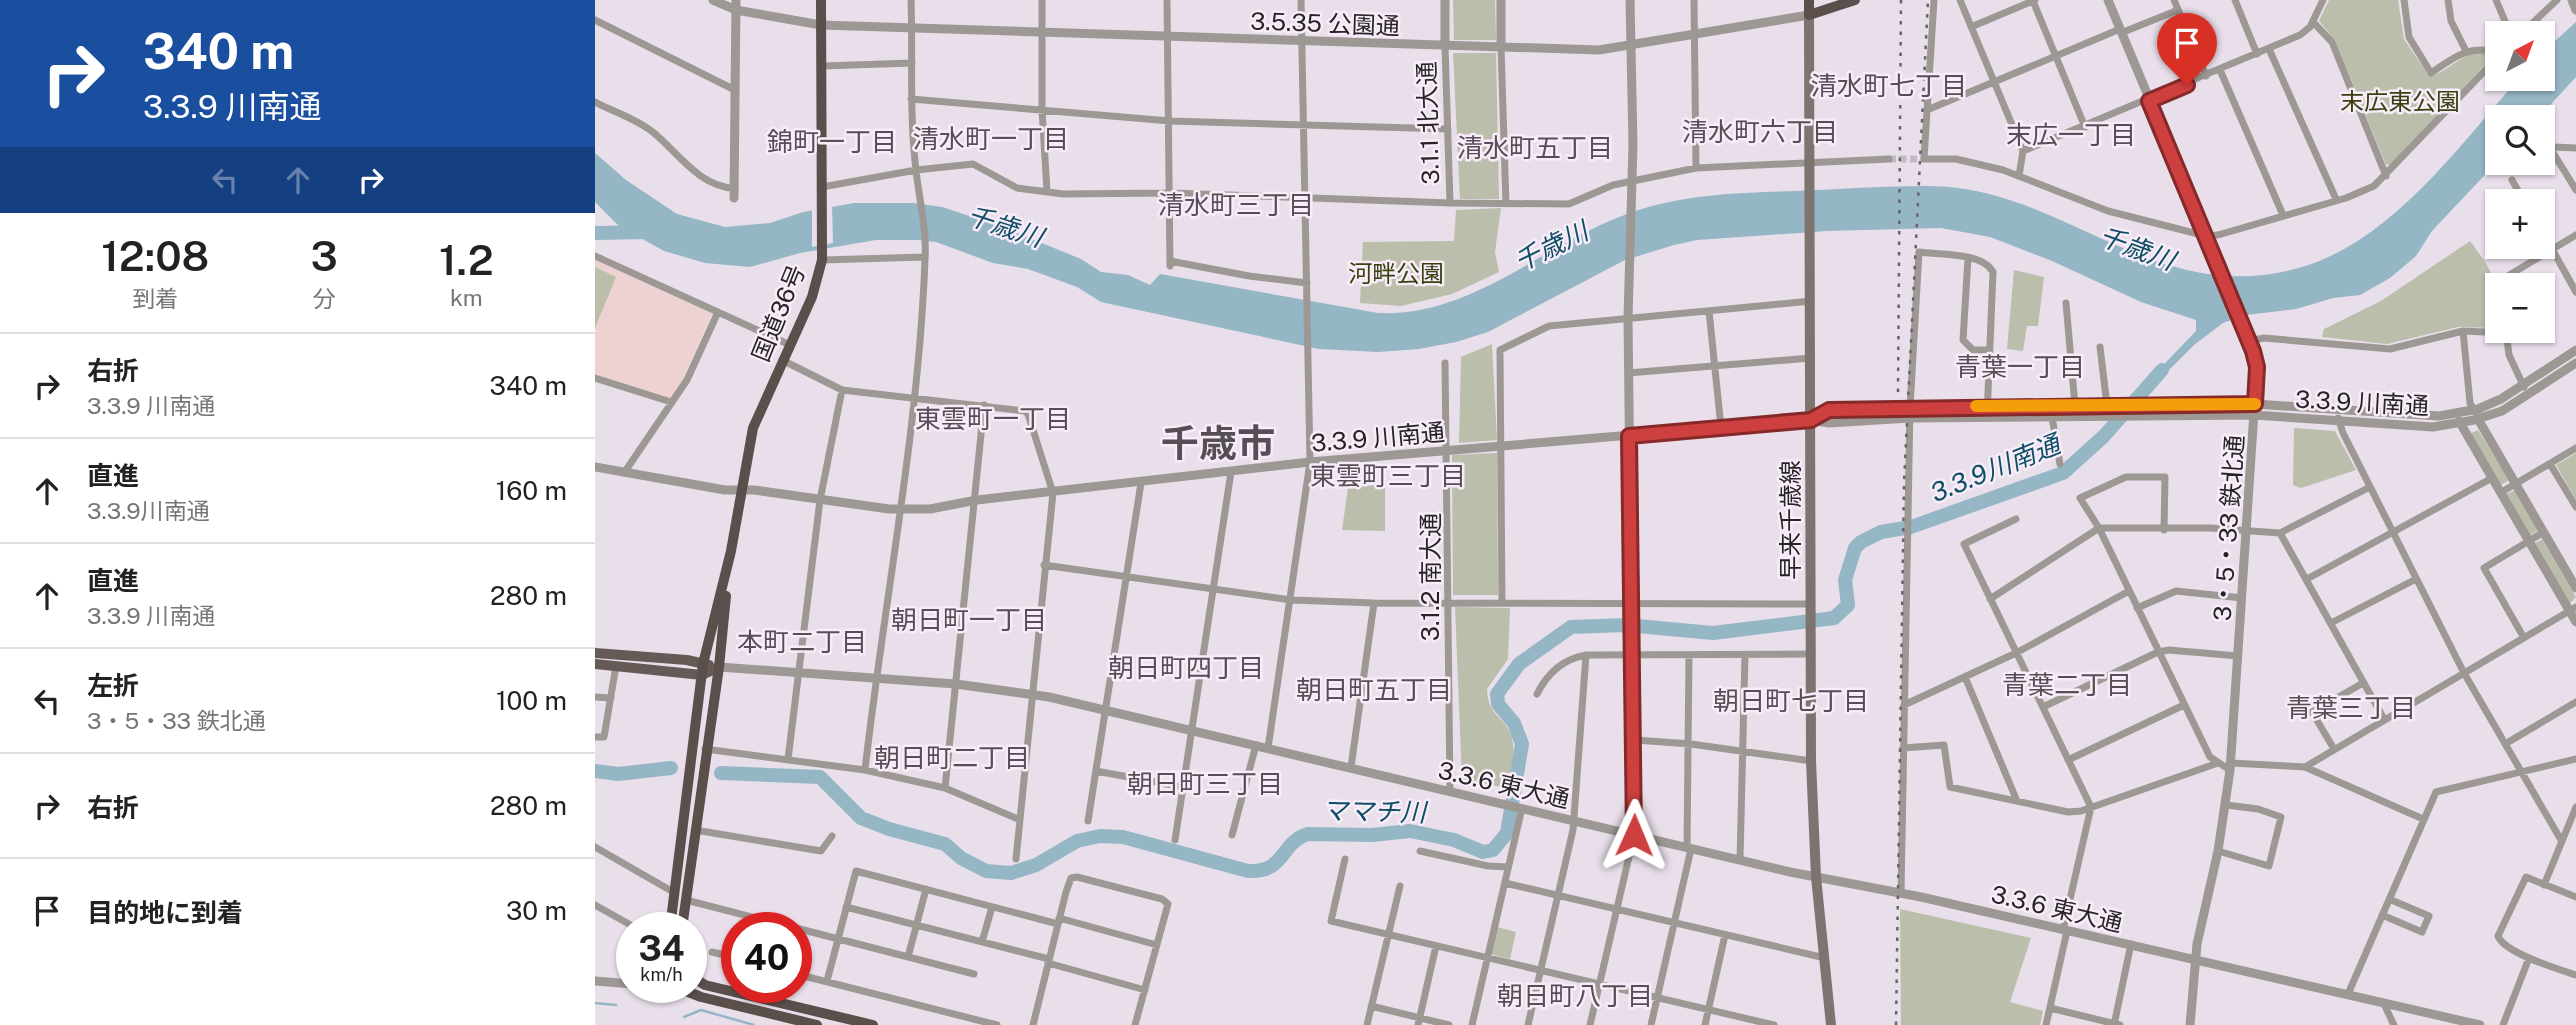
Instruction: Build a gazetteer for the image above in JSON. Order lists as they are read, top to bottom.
{
  "streets": {
    "highway": ["国道36号"],
    "main road": ["早来千歳線"],
    "street": [
      "3.5.35 公園通",
      "3.1.1 北大通",
      "3.3.9 川南通",
      "3・5・33 鉄北通",
      "3.1.2 南大通",
      "3.3.6 東大通"
    ]
  },
  "crossings": [
    ["3.5.35 公園通", "3.1.1 北大通"],
    ["3.5.35 公園通", "国道36号"],
    ["3.5.35 公園通", "早来千歳線"],
    ["国道36号", "3.3.9 川南通"],
    ["国道36号", "3.3.6 東大通"],
    ["3.3.9 川南通", "早来千歳線"],
    ["3.3.9 川南通", "3・5・33 鉄北通"],
    ["3.3.9 川南通", "3.1.2 南大通"],
    ["早来千歳線", "3.3.6 東大通"],
    ["3・5・33 鉄北通", "3.3.6 東大通"],
    ["3.1.2 南大通", "3.3.6 東大通"]
  ],
  "districts": [
    "清水町七丁目",
    "清水町六丁目",
    "末広一丁目",
    "清水町一丁目",
    "錦町一丁目",
    "清水町五丁目",
    "清水町三丁目",
    "青葉一丁目",
    "東雲町一丁目",
    "千歳市",
    "東雲町三丁目",
    "朝日町一丁目",
    "本町二丁目",
    "朝日町四丁目",
    "青葉二丁目",
    "朝日町五丁目",
    "朝日町七丁目",
    "青葉三丁目",
    "朝日町二丁目",
    "朝日町三丁目",
    "朝日町八丁目"
  ],
  "water": ["千歳川", "3.3.9川南通", "ママチ川"],
  "parks": ["末広東公園", "河畔公園"],
  "north": "top right",
  "page": {
    "turn": ["340 m", "3.3.9 川南通"],
    "map_buttons": ["+", "−"],
    "eta": [
      "12:08",
      "到着",
      "3",
      "分",
      "1.2",
      "km"
    ],
    "list": [
      {
        "name": "右折",
        "note": "3.3.9 川南通",
        "value": "340 m"
      },
      {
        "name": "直進",
        "note": "3.3.9川南通",
        "value": "160 m"
      },
      {
        "name": "直進",
        "note": "3.3.9 川南通",
        "value": "280 m"
      },
      {
        "name": "左折",
        "note": "3・5・33 鉄北通",
        "value": "100 m"
      },
      {
        "name": "右折",
        "value": "280 m"
      },
      {
        "name": "目的地に到着",
        "value": "30 m"
      }
    ],
    "speed": "34 km/h",
    "limit": "40"
  }
}
